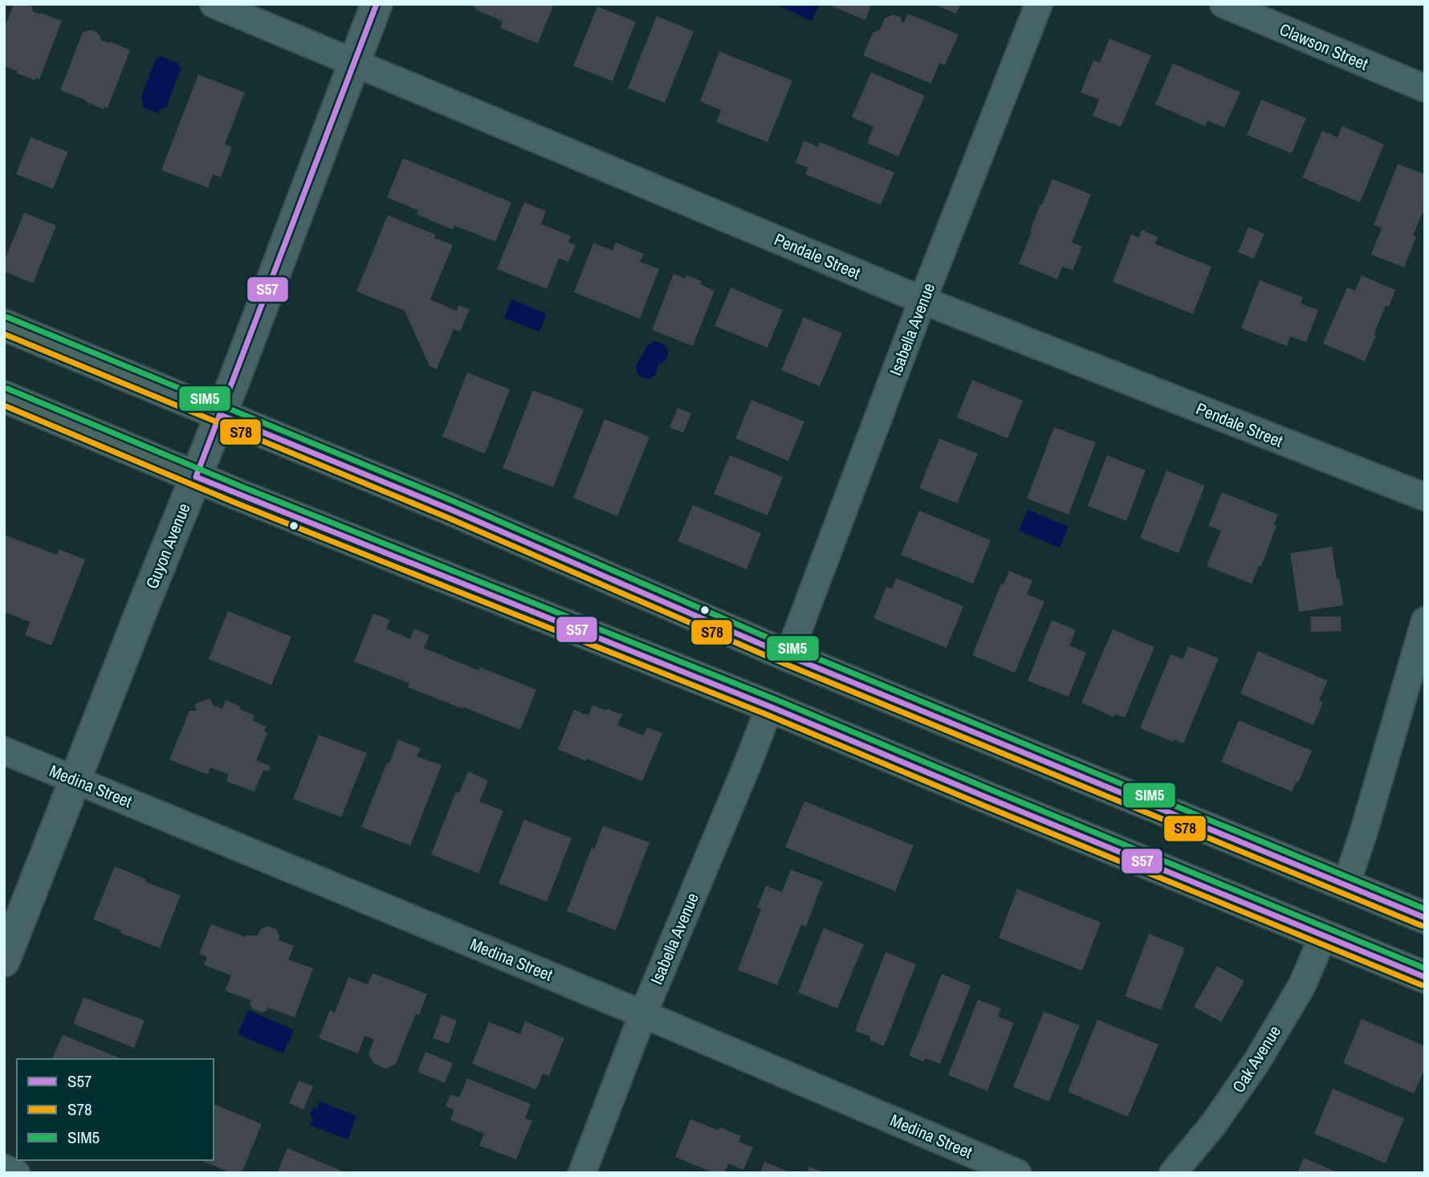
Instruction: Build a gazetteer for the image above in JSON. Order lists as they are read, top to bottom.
{
  "streets": {
    "street": [
      "Clawson Street",
      "Pendale Street",
      "Isabella Avenue",
      "Guyon Avenue",
      "Medina Street",
      "Oak Avenue"
    ]
  },
  "crossings": [
    ["Pendale Street", "Isabella Avenue"],
    ["Pendale Street", "Guyon Avenue"],
    ["Isabella Avenue", "Medina Street"],
    ["Guyon Avenue", "Medina Street"]
  ],
  "lines": ["transit line S57", "transit line SIM5", "transit line S78"],
  "legend": ["S57", "S78", "SIM5"]
}
